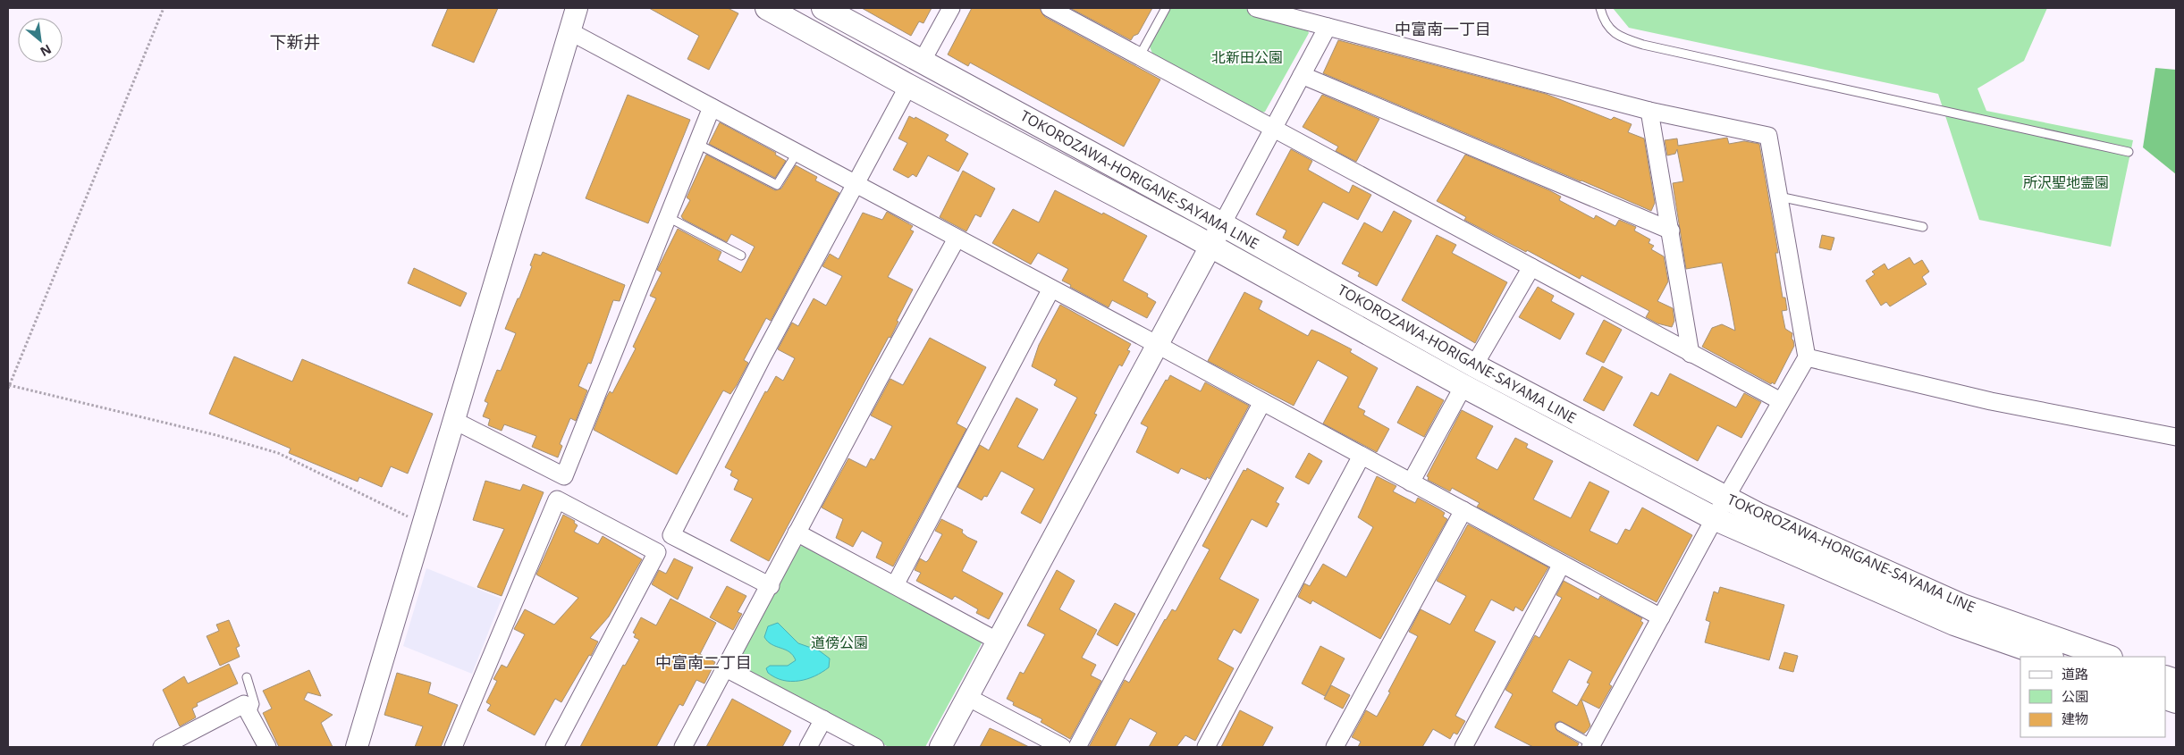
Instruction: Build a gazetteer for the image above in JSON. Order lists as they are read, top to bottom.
{
  "streets": {
    "main road": ["TOKOROZAWA-HORIGANE-SAYAMA LINE"]
  },
  "districts": ["中富南一丁目", "下新井", "中富南二丁目"],
  "parks": ["北新田公園", "所沢聖地霊園", "道傍公園"],
  "legend": ["道路", "公園", "建物"],
  "north": "bottom right"
}
